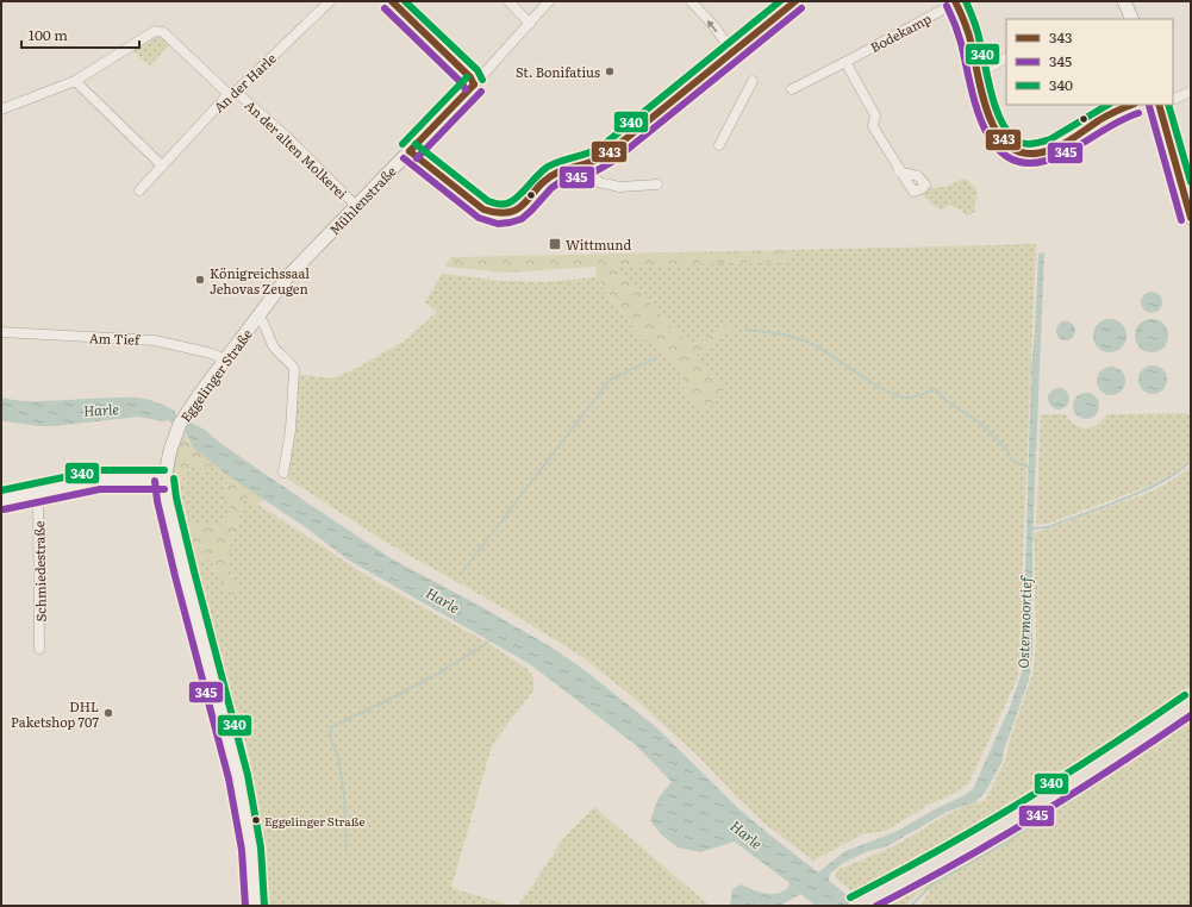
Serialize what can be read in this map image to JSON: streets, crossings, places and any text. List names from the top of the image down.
{
  "streets": {
    "street": [
      "Bodekamp",
      "An der Harle",
      "An der alten Molkerei",
      "Mühlenstraße",
      "Am Tief",
      "Eggelinger Straße",
      "Schmiedestraße"
    ]
  },
  "crossings": [
    ["An der Harle", "An der alten Molkerei"],
    ["An der alten Molkerei", "Mühlenstraße"],
    ["Mühlenstraße", "Eggelinger Straße"],
    ["Am Tief", "Eggelinger Straße"]
  ],
  "water": ["Harle", "Ostermoortief"],
  "places": {
    "other": [
      "St. Bonifatius",
      "Königreichssaal Jehovas Zeugen",
      "DHL Paketshop 707",
      "Eggelinger Straße"
    ],
    "transit": ["Wittmund"]
  },
  "lines": ["transit line 343", "transit line 340", "transit line 345"],
  "legend": ["343", "345", "340"],
  "scale_bar": "100 m"
}
